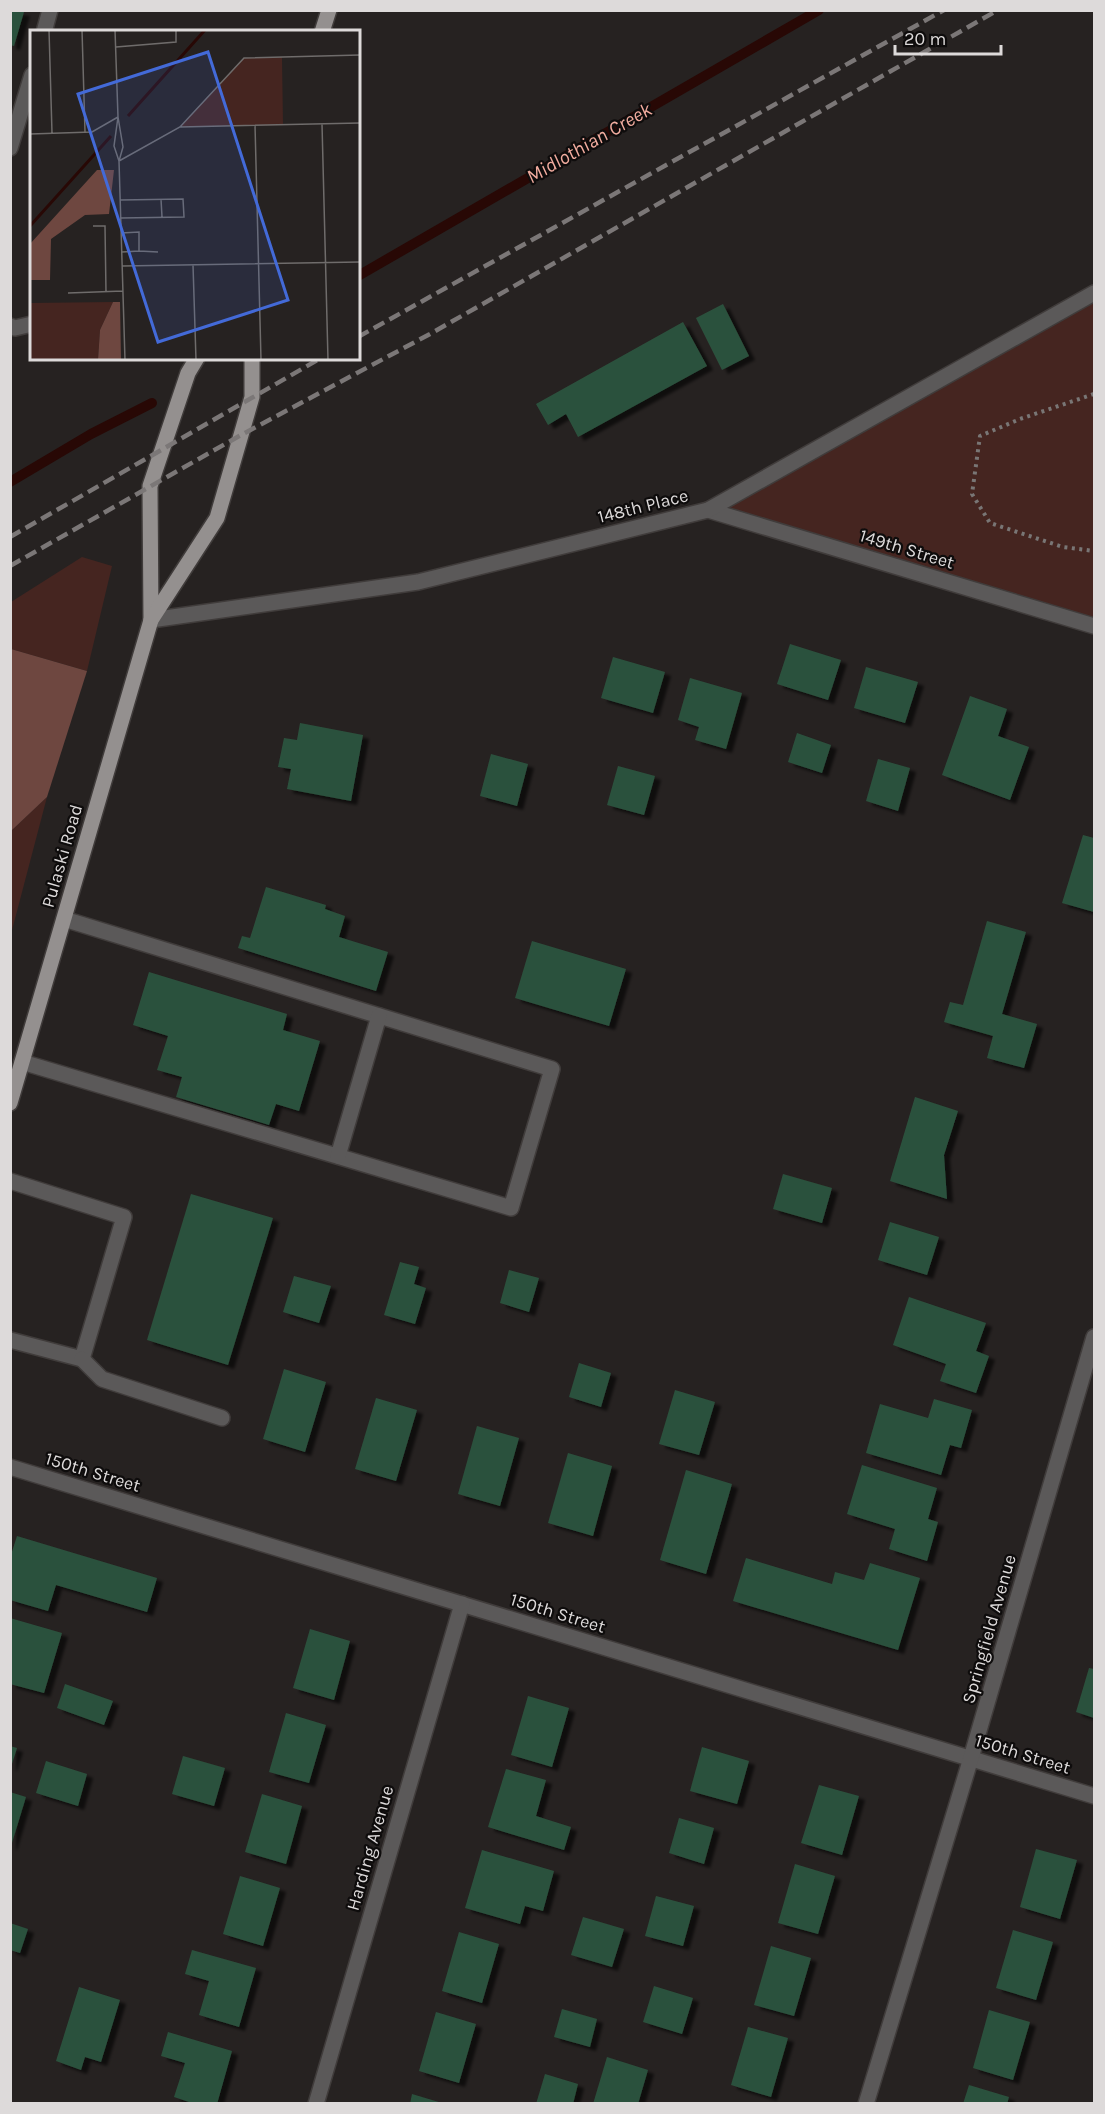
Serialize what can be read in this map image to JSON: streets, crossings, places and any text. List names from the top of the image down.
{
  "streets": {
    "main road": ["Pulaski Road"],
    "street": [
      "148th Place",
      "149th Street",
      "150th Street",
      "Springfield Avenue",
      "Harding Avenue"
    ]
  },
  "crossings": [
    ["148th Place", "149th Street"],
    ["148th Place", "Pulaski Road"],
    ["150th Street", "Springfield Avenue"],
    ["150th Street", "Harding Avenue"]
  ],
  "water": ["Midlothian Creek"],
  "scale_bar": "20 m"
}
